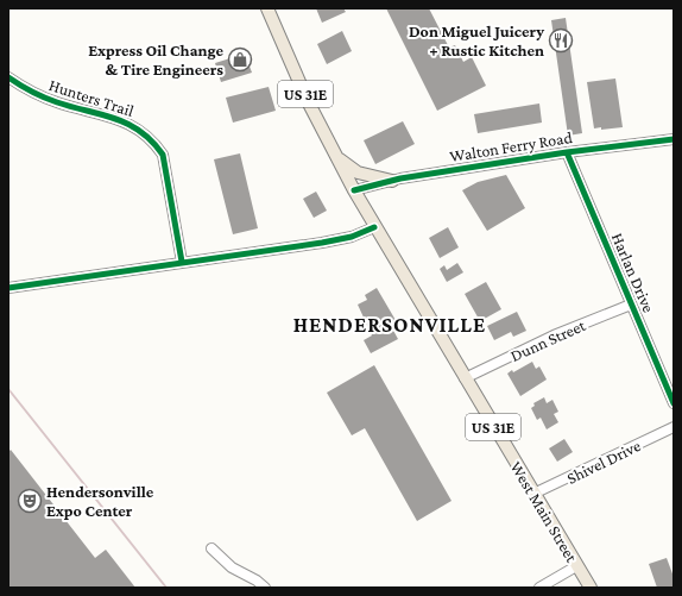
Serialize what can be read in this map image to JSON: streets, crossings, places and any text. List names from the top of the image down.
{
  "streets": {
    "main road": ["US 31E", "West Main Street"],
    "street": [
      "Hunters Trail",
      "Walton Ferry Road",
      "Harlan Drive",
      "Dunn Street",
      "Shivel Drive"
    ]
  },
  "crossings": [
    ["Walton Ferry Road", "Harlan Drive"],
    ["Walton Ferry Road", "West Main Street"],
    ["Harlan Drive", "Dunn Street"],
    ["Dunn Street", "West Main Street"],
    ["Shivel Drive", "West Main Street"]
  ],
  "districts": ["HENDERSONVILLE"],
  "places": {
    "restaurant": ["Don Miguel Juicery + Rustic Kitchen"],
    "shop": ["Express Oil Change & Tire Engineers"],
    "theatre": ["Hendersonville Expo Center"]
  }
}
